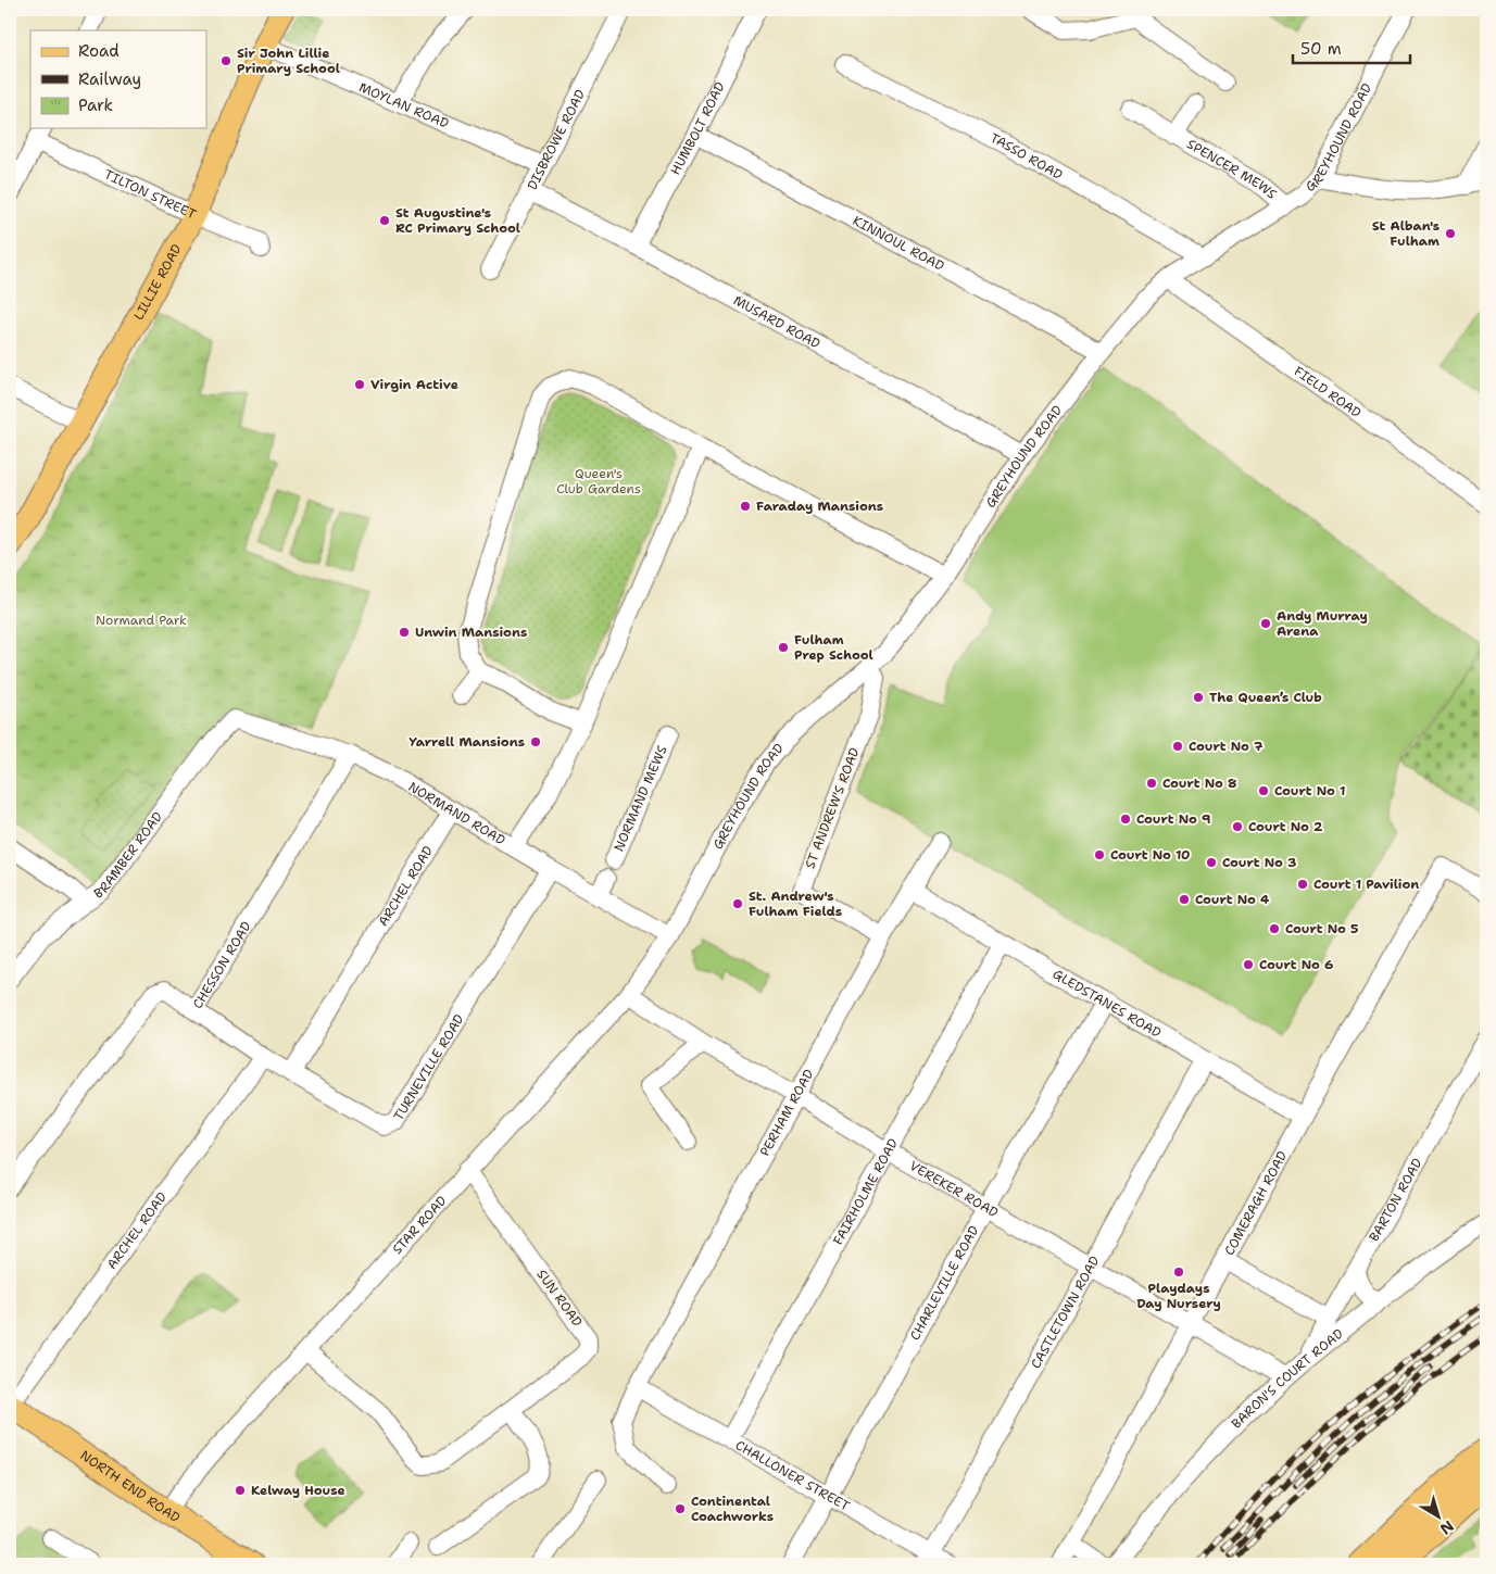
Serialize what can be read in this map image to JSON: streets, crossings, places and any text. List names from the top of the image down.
{
  "streets": {
    "main road": ["LILLIE ROAD", "NORTH END ROAD"],
    "street": [
      "MOYLAN ROAD",
      "HUMBOLT ROAD",
      "GREYHOUND ROAD",
      "DISBROWE ROAD",
      "TASSO ROAD",
      "SPENCER MEWS",
      "TILTON STREET",
      "KINNOUL ROAD",
      "MUSARD ROAD",
      "FIELD ROAD",
      "NORMAND MEWS",
      "ST ANDREW'S ROAD",
      "NORMAND ROAD",
      "BRAMBER ROAD",
      "ARCHEL ROAD",
      "CHESSON ROAD",
      "GLEDSTANES ROAD",
      "TURNEVILLE ROAD",
      "PERHAM ROAD",
      "VEREKER ROAD",
      "FAIRHOLME ROAD",
      "BARTON ROAD",
      "COMERAGH ROAD",
      "STAR ROAD",
      "CHARLEVILLE ROAD",
      "SUN ROAD",
      "CASTLETOWN ROAD",
      "BARON'S COURT ROAD",
      "CHALLONER STREET"
    ]
  },
  "crossings": [
    ["MOYLAN ROAD", "DISBROWE ROAD"],
    ["MOYLAN ROAD", "LILLIE ROAD"],
    ["HUMBOLT ROAD", "KINNOUL ROAD"],
    ["HUMBOLT ROAD", "MUSARD ROAD"],
    ["GREYHOUND ROAD", "TASSO ROAD"],
    ["GREYHOUND ROAD", "SPENCER MEWS"],
    ["GREYHOUND ROAD", "KINNOUL ROAD"],
    ["GREYHOUND ROAD", "MUSARD ROAD"],
    ["GREYHOUND ROAD", "FIELD ROAD"],
    ["GREYHOUND ROAD", "ST ANDREW'S ROAD"],
    ["GREYHOUND ROAD", "NORMAND ROAD"],
    ["GREYHOUND ROAD", "STAR ROAD"],
    ["DISBROWE ROAD", "MUSARD ROAD"],
    ["TILTON STREET", "LILLIE ROAD"],
    ["ST ANDREW'S ROAD", "PERHAM ROAD"],
    ["NORMAND ROAD", "BRAMBER ROAD"],
    ["NORMAND ROAD", "ARCHEL ROAD"],
    ["NORMAND ROAD", "CHESSON ROAD"],
    ["NORMAND ROAD", "TURNEVILLE ROAD"],
    ["NORMAND ROAD", "STAR ROAD"],
    ["ARCHEL ROAD", "TURNEVILLE ROAD"],
    ["ARCHEL ROAD", "NORTH END ROAD"],
    ["CHESSON ROAD", "TURNEVILLE ROAD"],
    ["GLEDSTANES ROAD", "PERHAM ROAD"],
    ["GLEDSTANES ROAD", "FAIRHOLME ROAD"],
    ["GLEDSTANES ROAD", "COMERAGH ROAD"],
    ["GLEDSTANES ROAD", "CHARLEVILLE ROAD"],
    ["GLEDSTANES ROAD", "CASTLETOWN ROAD"],
    ["PERHAM ROAD", "VEREKER ROAD"],
    ["PERHAM ROAD", "CHALLONER STREET"],
    ["VEREKER ROAD", "FAIRHOLME ROAD"],
    ["VEREKER ROAD", "COMERAGH ROAD"],
    ["VEREKER ROAD", "STAR ROAD"],
    ["VEREKER ROAD", "CHARLEVILLE ROAD"],
    ["VEREKER ROAD", "CASTLETOWN ROAD"],
    ["VEREKER ROAD", "BARON'S COURT ROAD"],
    ["FAIRHOLME ROAD", "CHALLONER STREET"],
    ["BARTON ROAD", "BARON'S COURT ROAD"],
    ["STAR ROAD", "SUN ROAD"],
    ["STAR ROAD", "NORTH END ROAD"],
    ["CHARLEVILLE ROAD", "CHALLONER STREET"],
    ["CASTLETOWN ROAD", "CHALLONER STREET"]
  ],
  "parks": ["Queen's Club Gardens", "Normand Park"],
  "places": [
    "Sir John Lillie Primary School",
    "St Augustine's RC Primary School",
    "St Alban's Fulham",
    "Virgin Active",
    "Faraday Mansions",
    "Andy Murray Arena",
    "Unwin Mansions",
    "Fulham Prep School",
    "The Queen’s Club",
    "Yarrell Mansions",
    "Court No 7",
    "Court No 8",
    "Court No 1",
    "Court No 9",
    "Court No 2",
    "Court No 10",
    "Court No 3",
    "Court 1 Pavilion",
    "Court No 4",
    "St. Andrew's Fulham Fields",
    "Court No 5",
    "Court No 6",
    "Playdays Day Nursery",
    "Kelway House",
    "Continental Coachworks"
  ],
  "legend": ["Road", "Railway", "Park"],
  "scale_bar": "50 m",
  "north": "bottom right"
}
